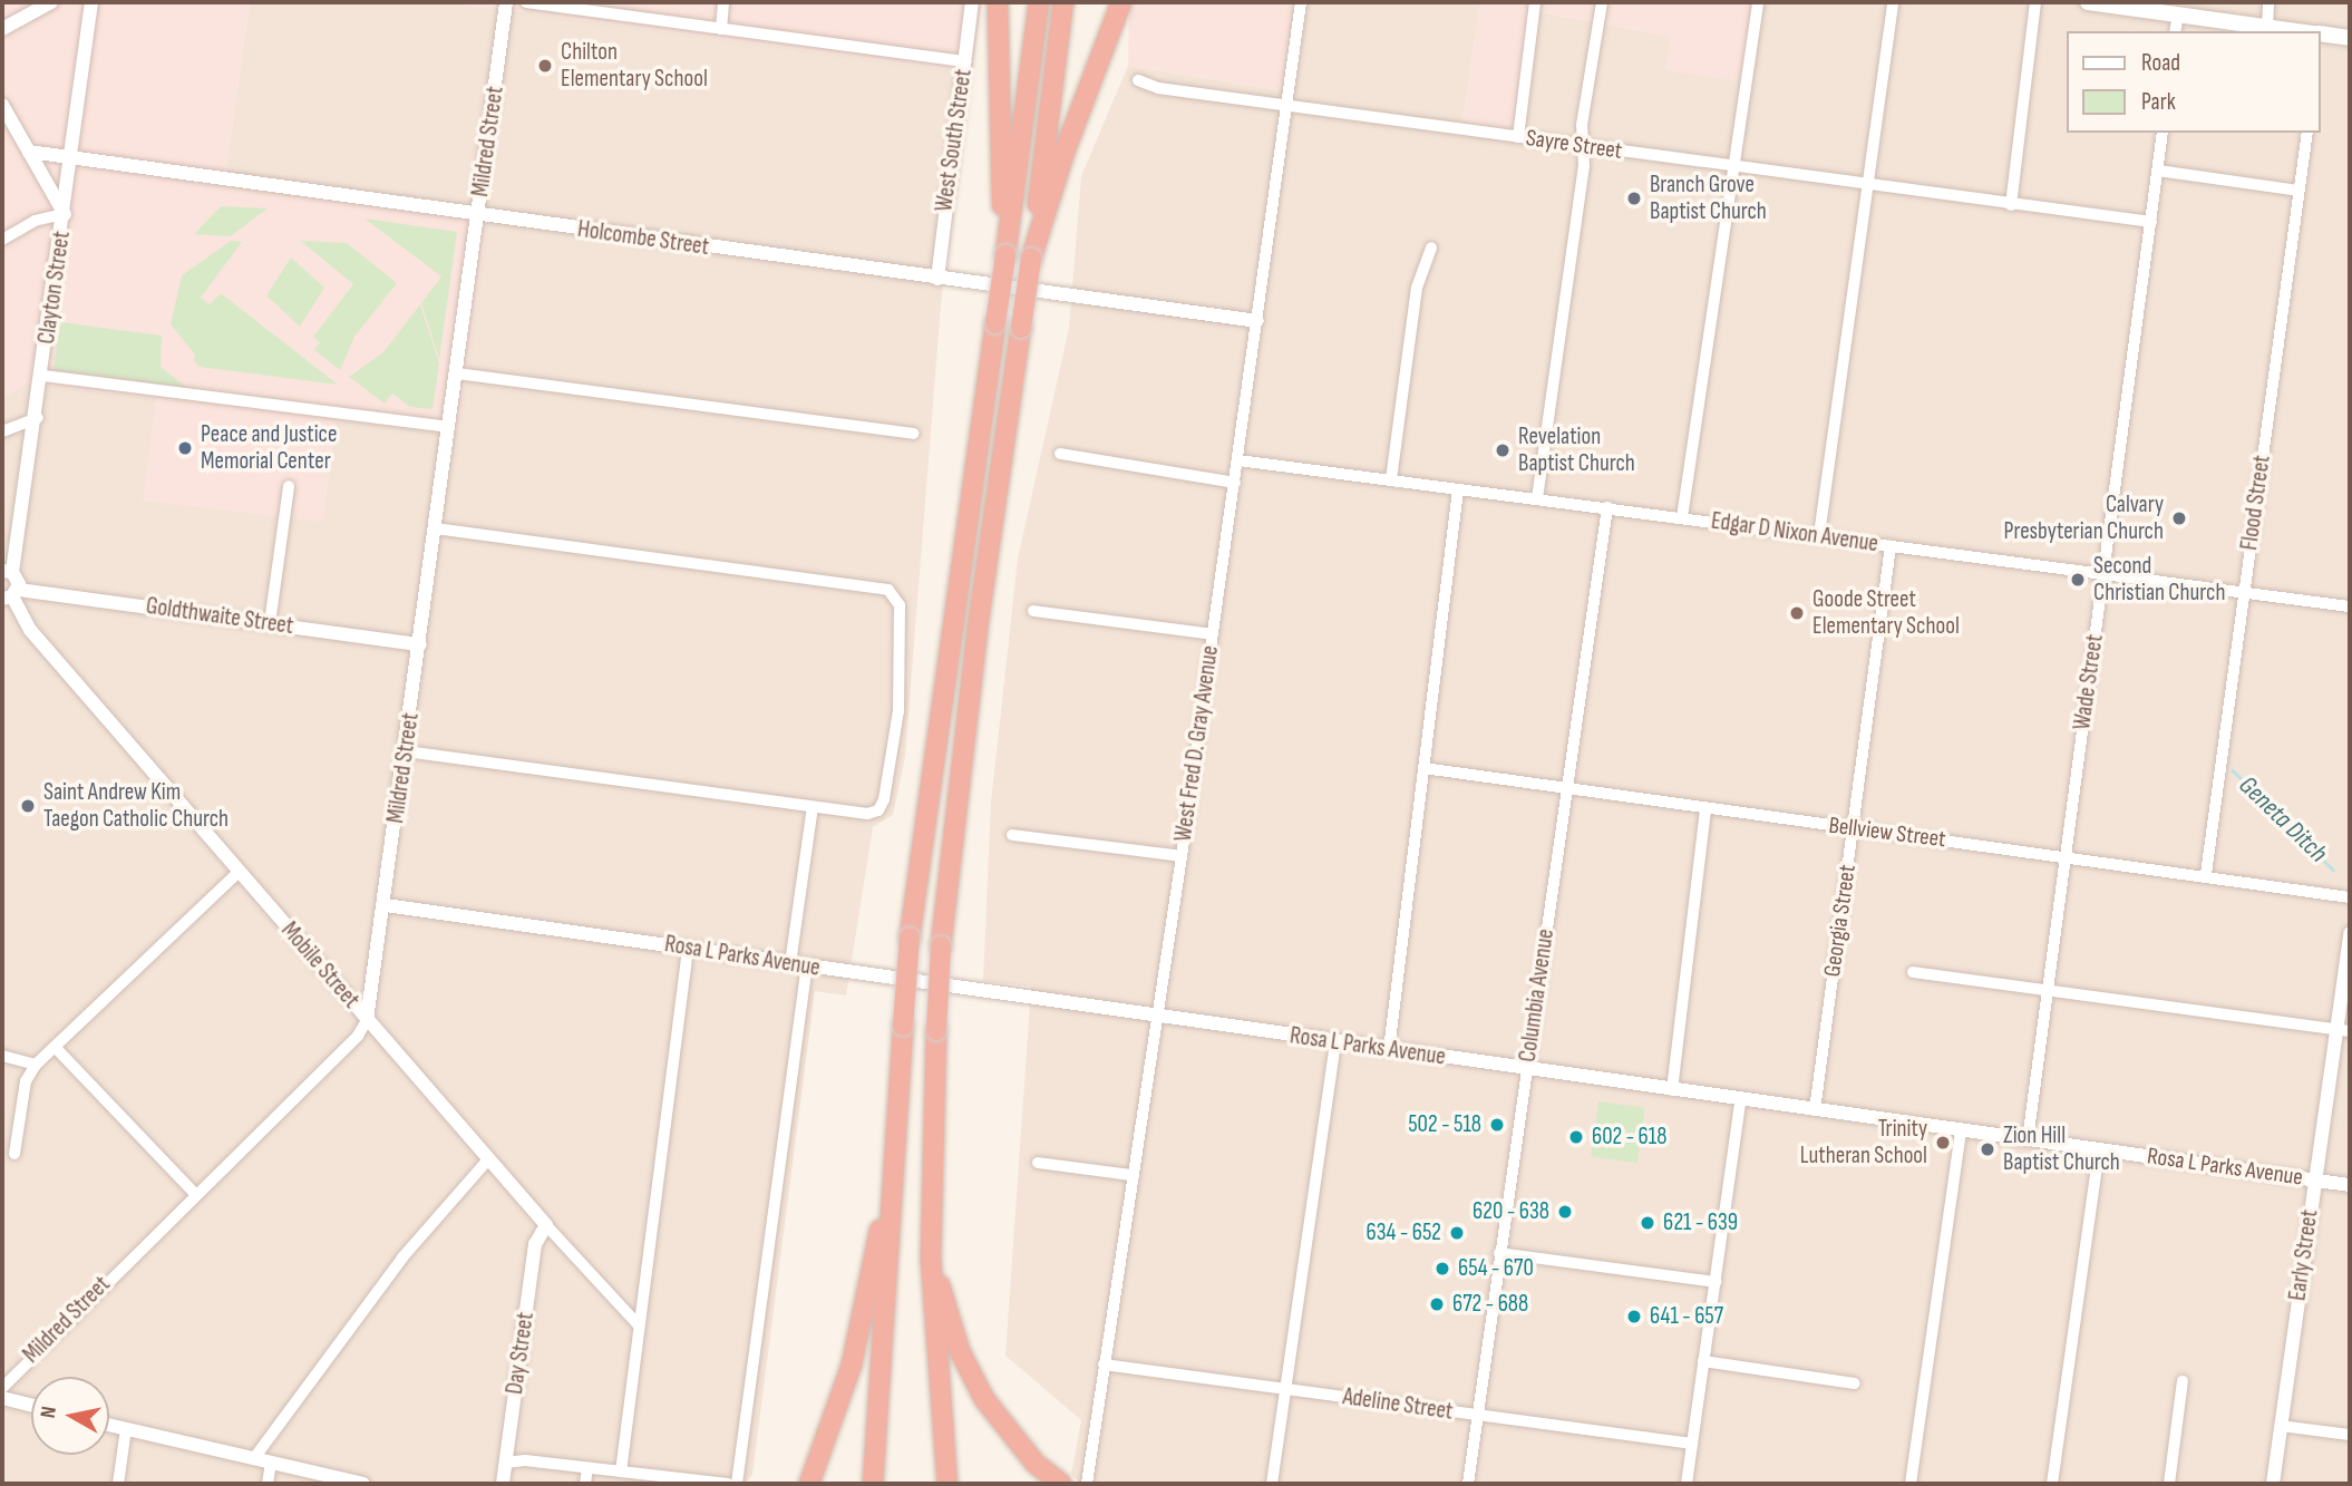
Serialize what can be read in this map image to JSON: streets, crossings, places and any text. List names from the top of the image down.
{
  "streets": {
    "street": [
      "West South Street",
      "Mildred Street",
      "Sayre Street",
      "Holcombe Street",
      "Clayton Street",
      "Flood Street",
      "Edgar D Nixon Avenue",
      "Goldthwaite Street",
      "Wade Street",
      "West Fred D. Gray Avenue",
      "Bellview Street",
      "Georgia Street",
      "Rosa L Parks Avenue",
      "Mobile Street",
      "Columbia Avenue",
      "Early Street",
      "Day Street",
      "Adeline Street"
    ]
  },
  "crossings": [
    ["West South Street", "Holcombe Street"],
    ["Mildred Street", "Holcombe Street"],
    ["Mildred Street", "Goldthwaite Street"],
    ["Mildred Street", "Rosa L Parks Avenue"],
    ["Mildred Street", "Mobile Street"],
    ["Sayre Street", "Wade Street"],
    ["Sayre Street", "West Fred D. Gray Avenue"],
    ["Holcombe Street", "Clayton Street"],
    ["Holcombe Street", "West Fred D. Gray Avenue"],
    ["Clayton Street", "Mobile Street"],
    ["Flood Street", "Edgar D Nixon Avenue"],
    ["Flood Street", "Bellview Street"],
    ["Edgar D Nixon Avenue", "Wade Street"],
    ["Edgar D Nixon Avenue", "West Fred D. Gray Avenue"],
    ["Edgar D Nixon Avenue", "Georgia Street"],
    ["Edgar D Nixon Avenue", "Columbia Avenue"],
    ["Goldthwaite Street", "Mobile Street"],
    ["Wade Street", "Bellview Street"],
    ["Wade Street", "Rosa L Parks Avenue"],
    ["West Fred D. Gray Avenue", "Rosa L Parks Avenue"],
    ["West Fred D. Gray Avenue", "Adeline Street"],
    ["Bellview Street", "Georgia Street"],
    ["Bellview Street", "Columbia Avenue"],
    ["Georgia Street", "Rosa L Parks Avenue"],
    ["Rosa L Parks Avenue", "Columbia Avenue"],
    ["Rosa L Parks Avenue", "Early Street"],
    ["Mobile Street", "Day Street"],
    ["Columbia Avenue", "Adeline Street"]
  ],
  "water": ["Geneta Ditch"],
  "places": [
    "Chilton Elementary School",
    "Branch Grove Baptist Church",
    "Peace and Justice Memorial Center",
    "Revelation Baptist Church",
    "Calvary Presbyterian Church",
    "Second Christian Church",
    "Goode Street Elementary School",
    "Saint Andrew Kim Taegon Catholic Church",
    "502 - 518",
    "602 - 618",
    "Trinity Lutheran School",
    "Zion Hill Baptist Church",
    "620 - 638",
    "621 - 639",
    "634 - 652",
    "654 - 670",
    "672 - 688",
    "641 - 657"
  ],
  "legend": ["Road", "Park"],
  "north": "left"
}
